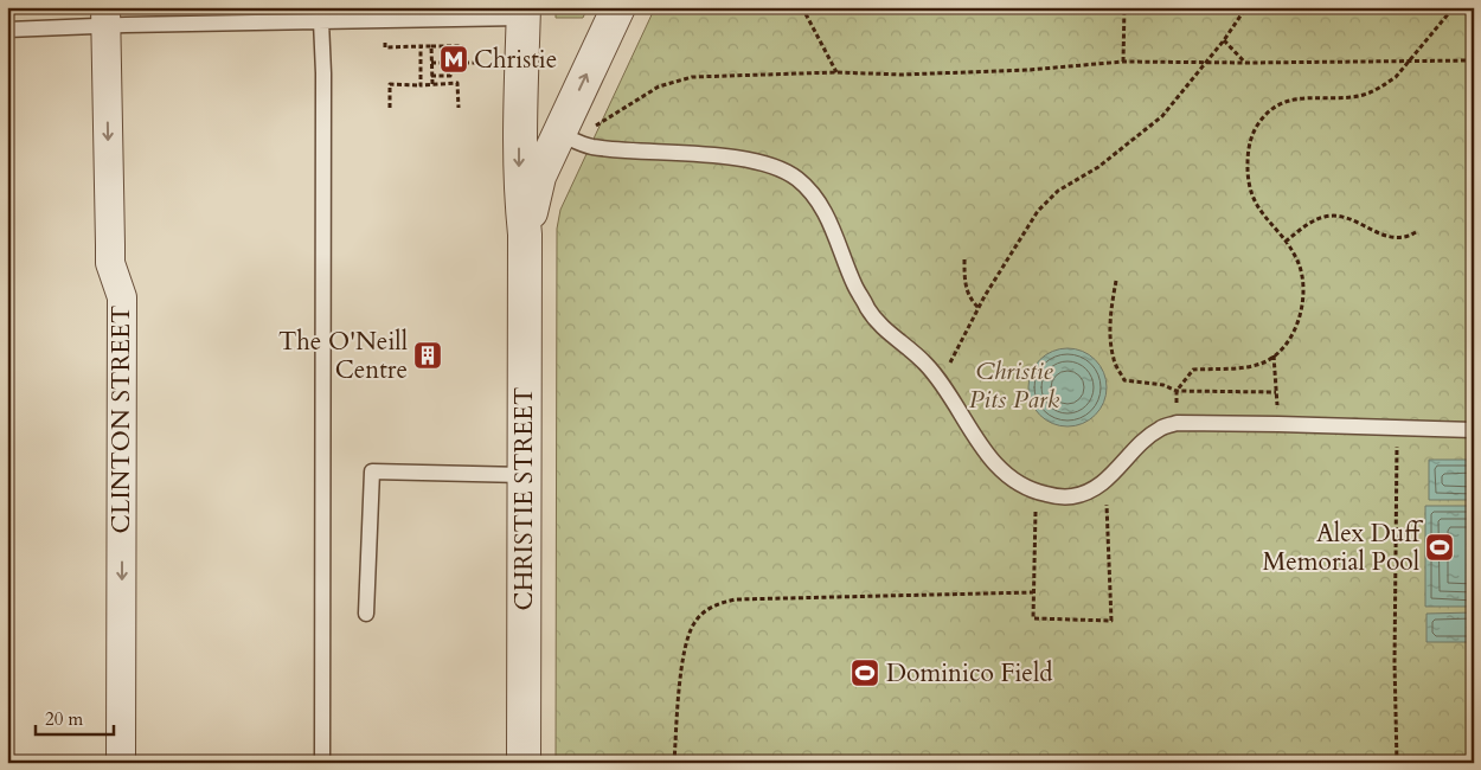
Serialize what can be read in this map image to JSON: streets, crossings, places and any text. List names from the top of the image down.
{
  "streets": {
    "street": ["CLINTON STREET", "CHRISTIE STREET"]
  },
  "one_way": ["CLINTON STREET"],
  "parks": ["Christie Pits Park"],
  "places": {
    "metro station": ["Christie"],
    "building": ["The O'Neill Centre"],
    "sports": ["Alex Duff Memorial Pool", "Dominico Field"]
  },
  "scale_bar": "20 m"
}
